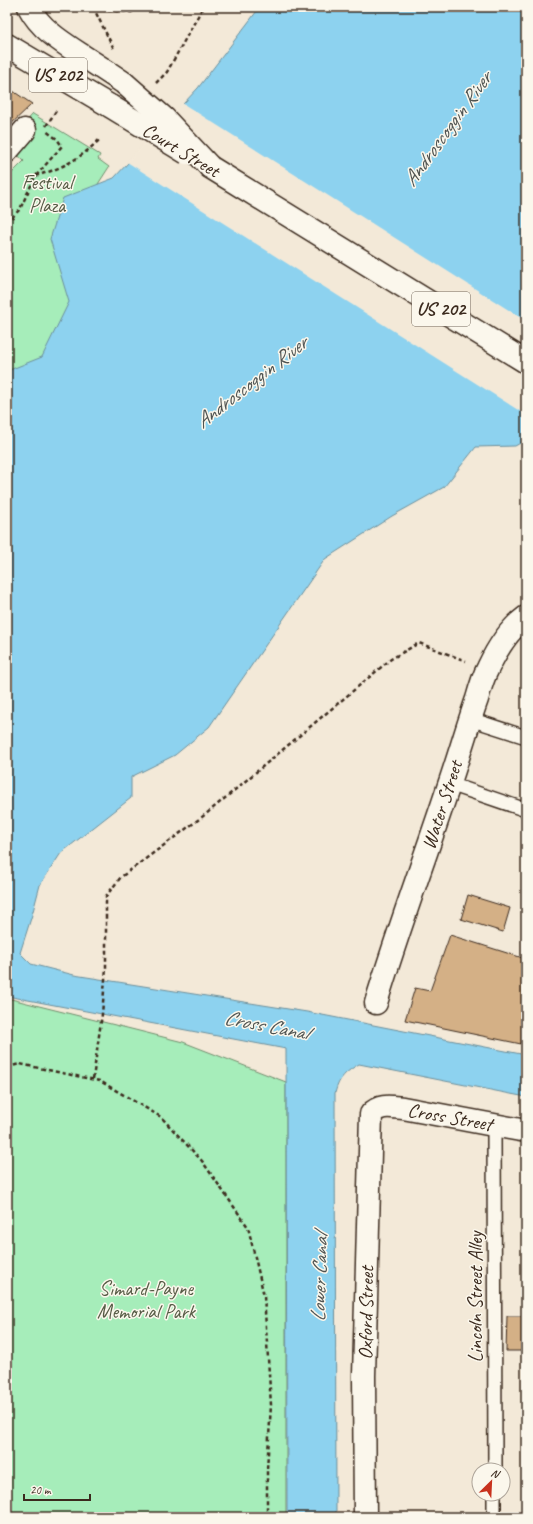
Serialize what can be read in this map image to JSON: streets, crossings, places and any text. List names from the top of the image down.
{
  "streets": {
    "main road": [
      "US 202",
      "Court Street",
      "Water Street",
      "Cross Street",
      "Oxford Street"
    ],
    "lane": ["Lincoln Street Alley"]
  },
  "crossings": [
    ["Cross Street", "Lincoln Street Alley"],
    ["Cross Street", "Oxford Street"]
  ],
  "water": ["Androscoggin River", "Cross Canal", "Lower Canal"],
  "parks": ["Festival Plaza", "Simard-Payne Memorial Park"],
  "scale_bar": "20 m",
  "north": "top right"
}
